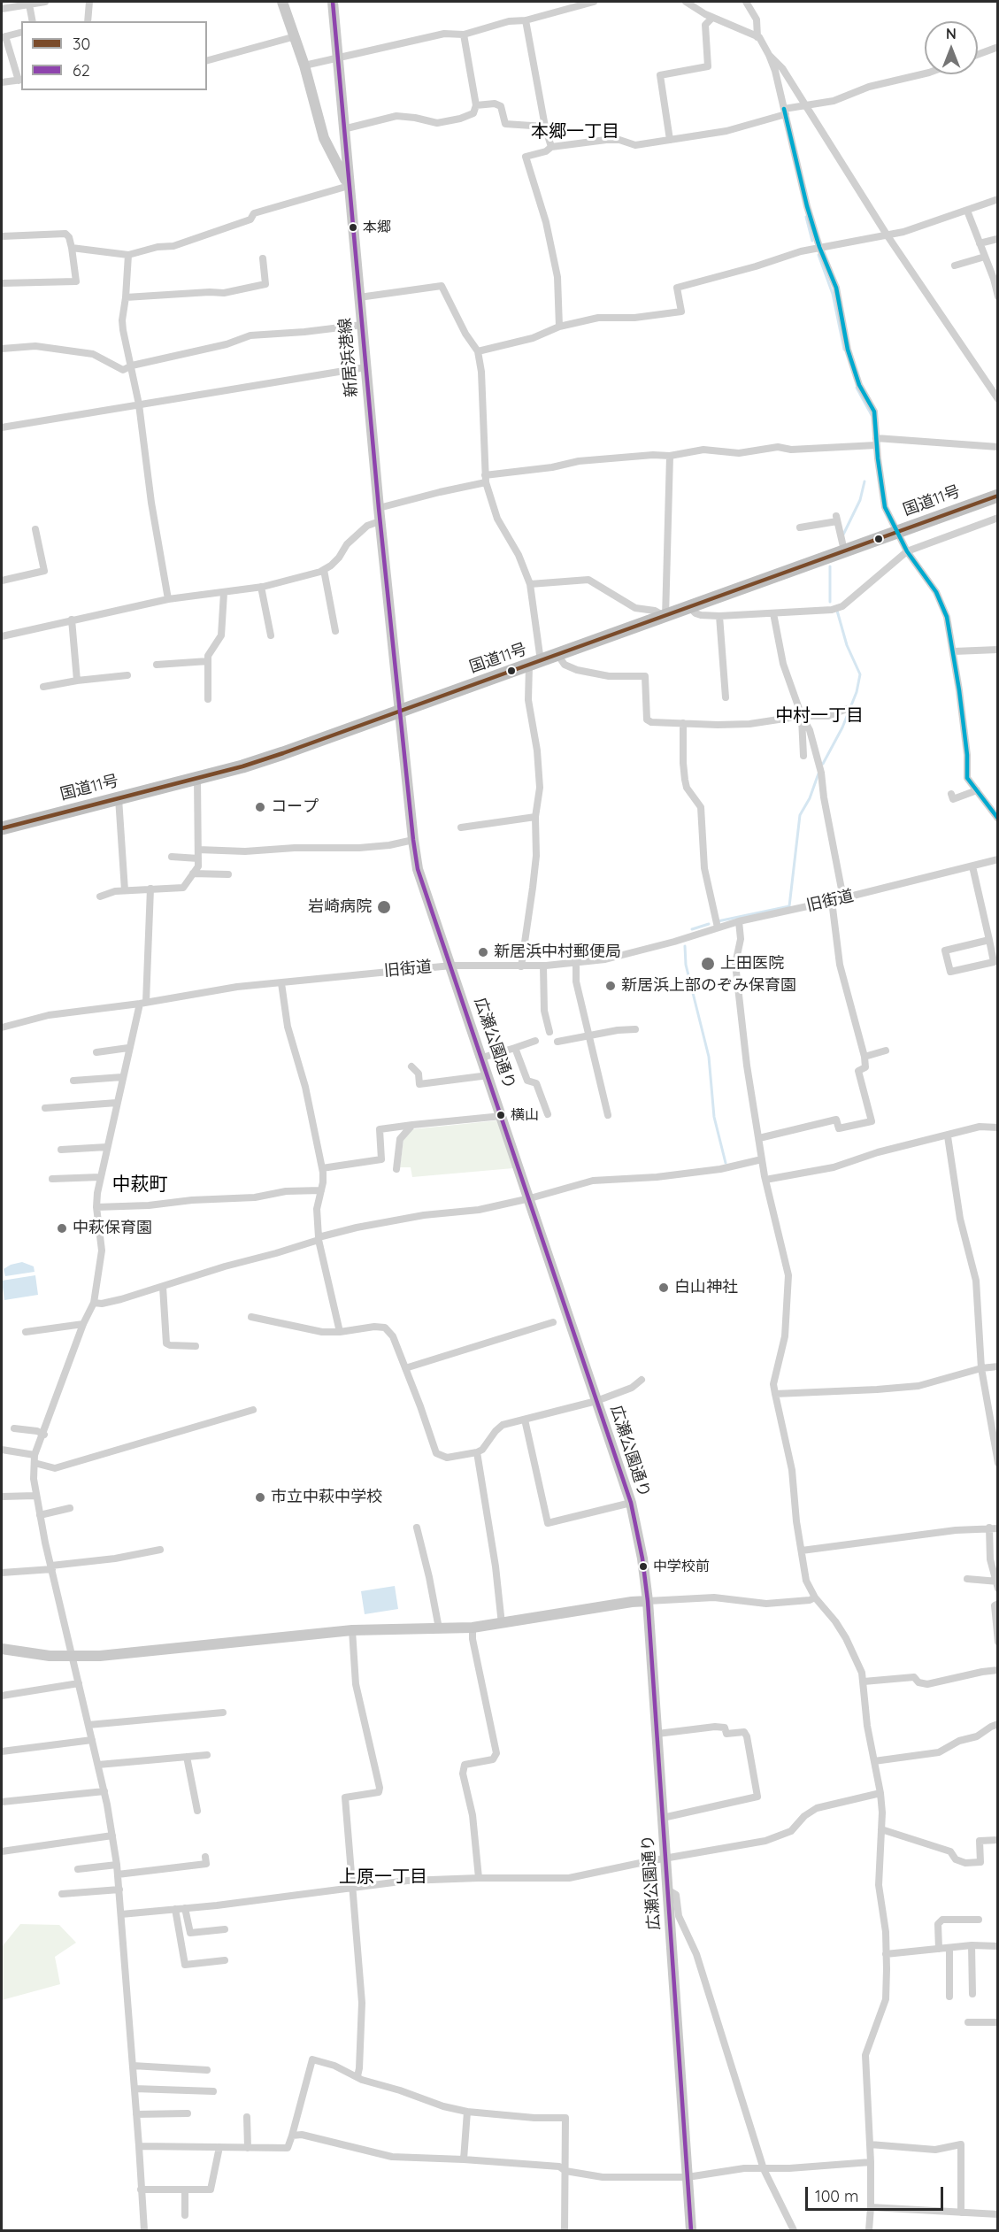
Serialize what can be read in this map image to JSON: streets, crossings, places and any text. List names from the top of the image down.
{
  "streets": {
    "highway": ["国道11号"],
    "street": ["新居浜港線", "旧街道", "広瀬公園通り"]
  },
  "crossings": [
    ["新居浜港線", "国道11号"],
    ["新居浜港線", "広瀬公園通り"],
    ["国道11号", "広瀬公園通り"],
    ["旧街道", "広瀬公園通り"]
  ],
  "districts": [
    "本郷一丁目",
    "中村一丁目",
    "中萩町",
    "上原一丁目"
  ],
  "places": [
    "本郷",
    "コープ",
    "岩崎病院",
    "新居浜中村郵便局",
    "上田医院",
    "新居浜上部のぞみ保育園",
    "横山",
    "中萩保育園",
    "白山神社",
    "市立中萩中学校",
    "中学校前"
  ],
  "lines": ["transit line 62", "transit line 30"],
  "legend": ["30", "62"],
  "scale_bar": "100 m",
  "north": "top"
}
